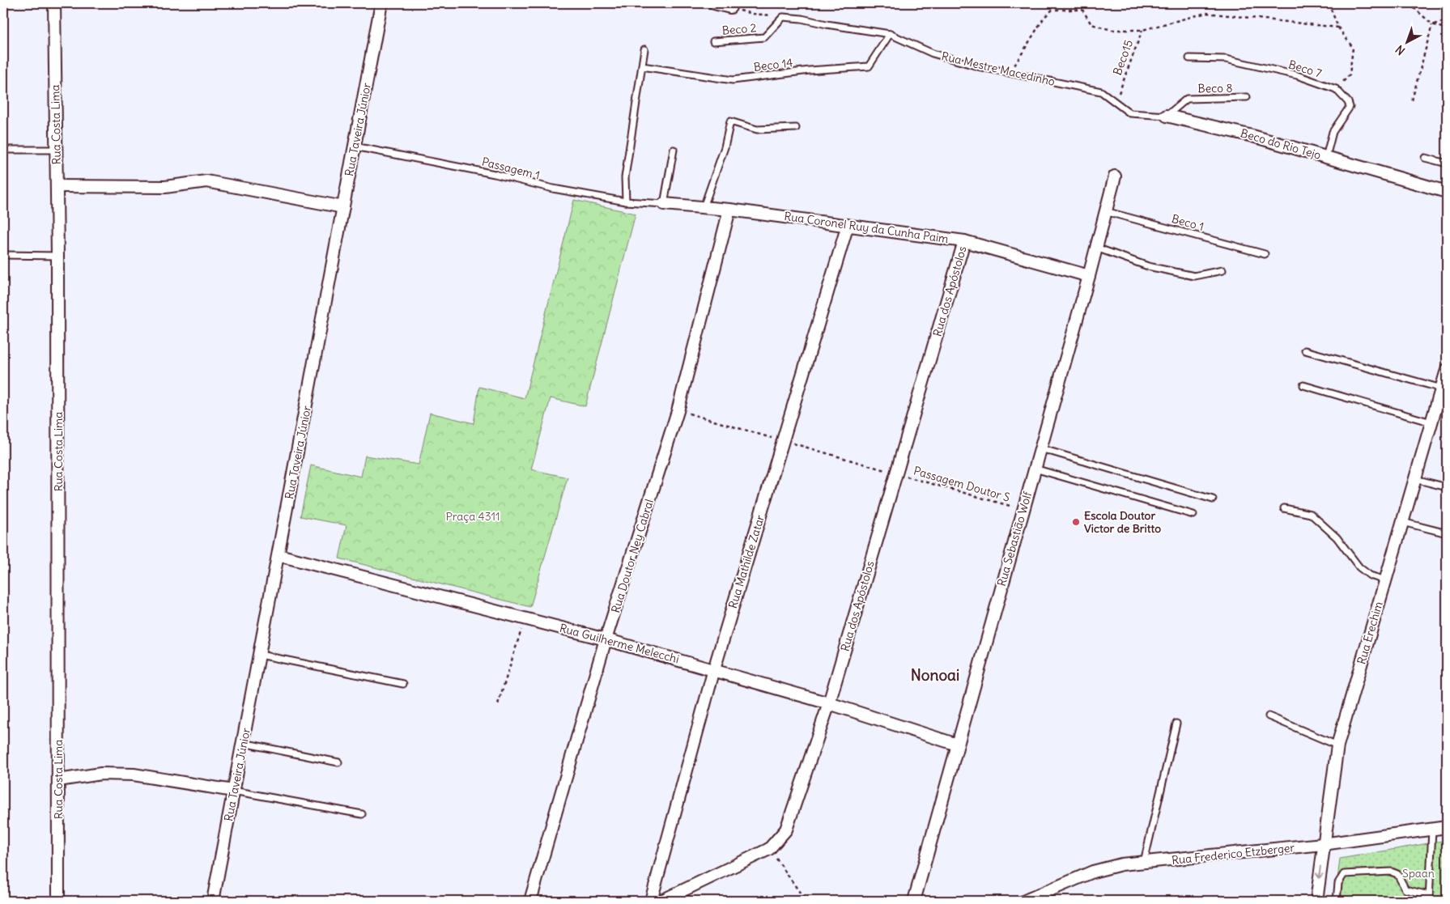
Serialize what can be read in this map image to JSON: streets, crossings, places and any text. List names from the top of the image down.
{
  "streets": {
    "street": [
      "Rua Costa Lima",
      "Rua Taveira Júnior",
      "Beco do Rio Tejo",
      "Rua Coronel Ruy da Cunha Paim",
      "Rua dos Apóstolos",
      "Rua Sebastião Wolf",
      "Rua Doutor Ney Cabral",
      "Rua Mathilde Zatar",
      "Rua Erechim",
      "Rua Guilherme Melecchi",
      "Rua Frederico Etzberger"
    ],
    "lane": [
      "Beco 2",
      "Beco 14",
      "Rua Mestre Macedinho",
      "Beco 7",
      "Beco 8",
      "Passagem 1",
      "Beco 1"
    ],
    "path": ["Beco15", "Passagem Doutor S"]
  },
  "crossings": [
    ["Beco 2", "Rua Mestre Macedinho"],
    ["Beco 14", "Rua Mestre Macedinho"],
    ["Rua Mestre Macedinho", "Beco do Rio Tejo"],
    ["Beco 7", "Beco do Rio Tejo"],
    ["Beco 8", "Beco do Rio Tejo"],
    ["Rua Taveira Júnior", "Passagem 1"],
    ["Rua Taveira Júnior", "Rua Guilherme Melecchi"],
    ["Passagem 1", "Rua Coronel Ruy da Cunha Paim"],
    ["Beco 1", "Rua Sebastião Wolf"],
    ["Rua Coronel Ruy da Cunha Paim", "Rua dos Apóstolos"],
    ["Rua Coronel Ruy da Cunha Paim", "Rua Sebastião Wolf"],
    ["Rua Coronel Ruy da Cunha Paim", "Rua Doutor Ney Cabral"],
    ["Rua Coronel Ruy da Cunha Paim", "Rua Mathilde Zatar"],
    ["Rua dos Apóstolos", "Passagem Doutor S"],
    ["Rua dos Apóstolos", "Rua Guilherme Melecchi"],
    ["Passagem Doutor S", "Rua Sebastião Wolf"],
    ["Rua Sebastião Wolf", "Rua Guilherme Melecchi"],
    ["Rua Doutor Ney Cabral", "Rua Guilherme Melecchi"],
    ["Rua Mathilde Zatar", "Rua Guilherme Melecchi"],
    ["Rua Erechim", "Rua Frederico Etzberger"]
  ],
  "districts": ["Nonoai"],
  "parks": ["Praça 4311", "Spaan"],
  "places": ["Escola Doutor Victor de Britto"],
  "north": "bottom left"
}
